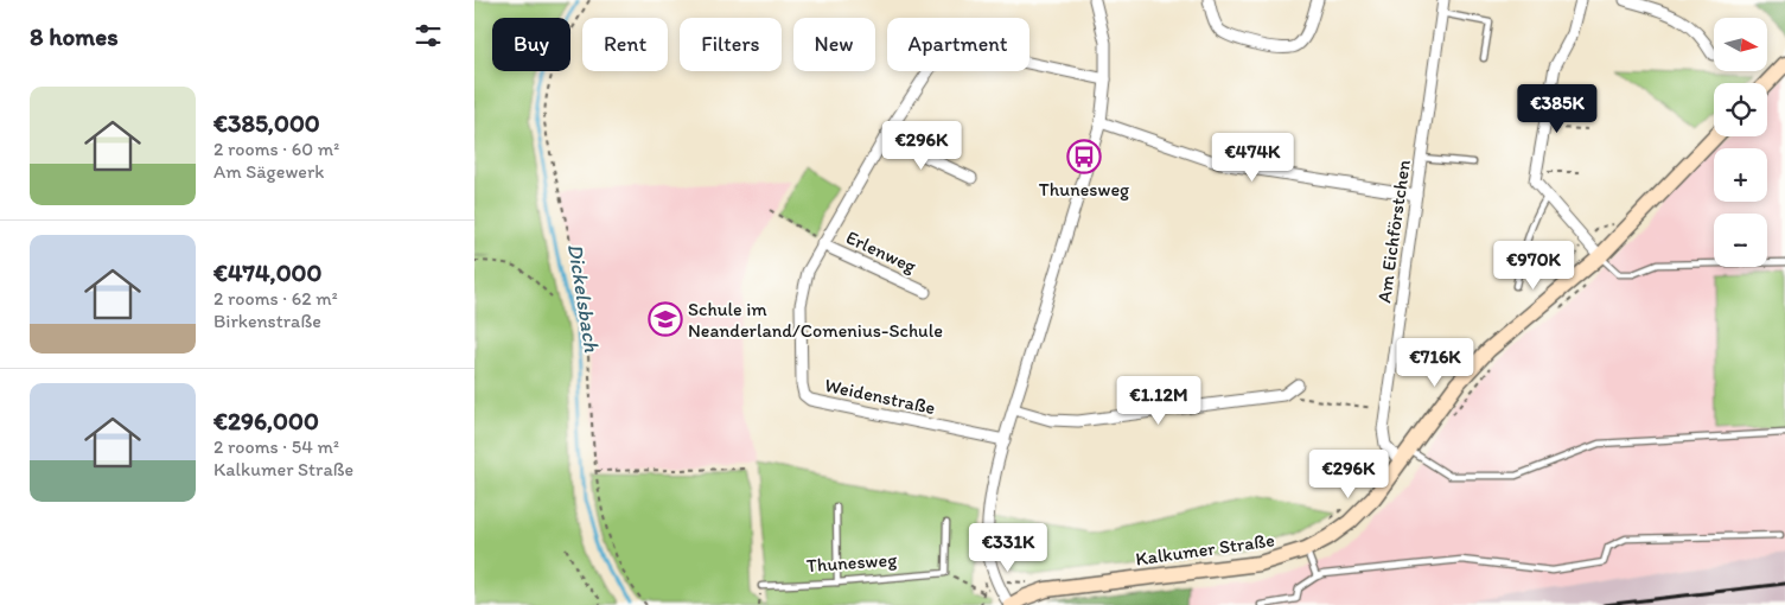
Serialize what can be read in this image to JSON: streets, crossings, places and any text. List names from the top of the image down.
{
  "streets": {
    "main road": ["Kalkumer Straße"],
    "street": ["Am Eichförstchen", "Erlenweg", "Weidenstraße"],
    "lane": ["Thunesweg"]
  },
  "crossings": [
    ["Am Eichförstchen", "Kalkumer Straße"],
    ["Erlenweg", "Weidenstraße"]
  ],
  "water": ["Dickelsbach"],
  "places": {
    "bus stop": ["Thunesweg"],
    "school or university": ["Schule im Neanderland/Comenius-Schule"]
  },
  "north": "right",
  "page": {
    "heading": "8 homes",
    "map_buttons": ["+", "−"],
    "chip": [
      "Buy",
      "Rent",
      "Filters",
      "New",
      "Apartment"
    ],
    "list": [
      {
        "name": "€385,000",
        "note": "2 rooms · 60 m² · Am Sägewerk"
      },
      {
        "name": "€474,000",
        "note": "2 rooms · 62 m² · Birkenstraße"
      },
      {
        "name": "€296,000",
        "note": "2 rooms · 54 m² · Kalkumer Straße"
      }
    ],
    "price": [
      "€385K",
      "€296K",
      "€474K",
      "€970K",
      "€716K",
      "€1.12M",
      "€296K",
      "€331K"
    ]
  }
}
